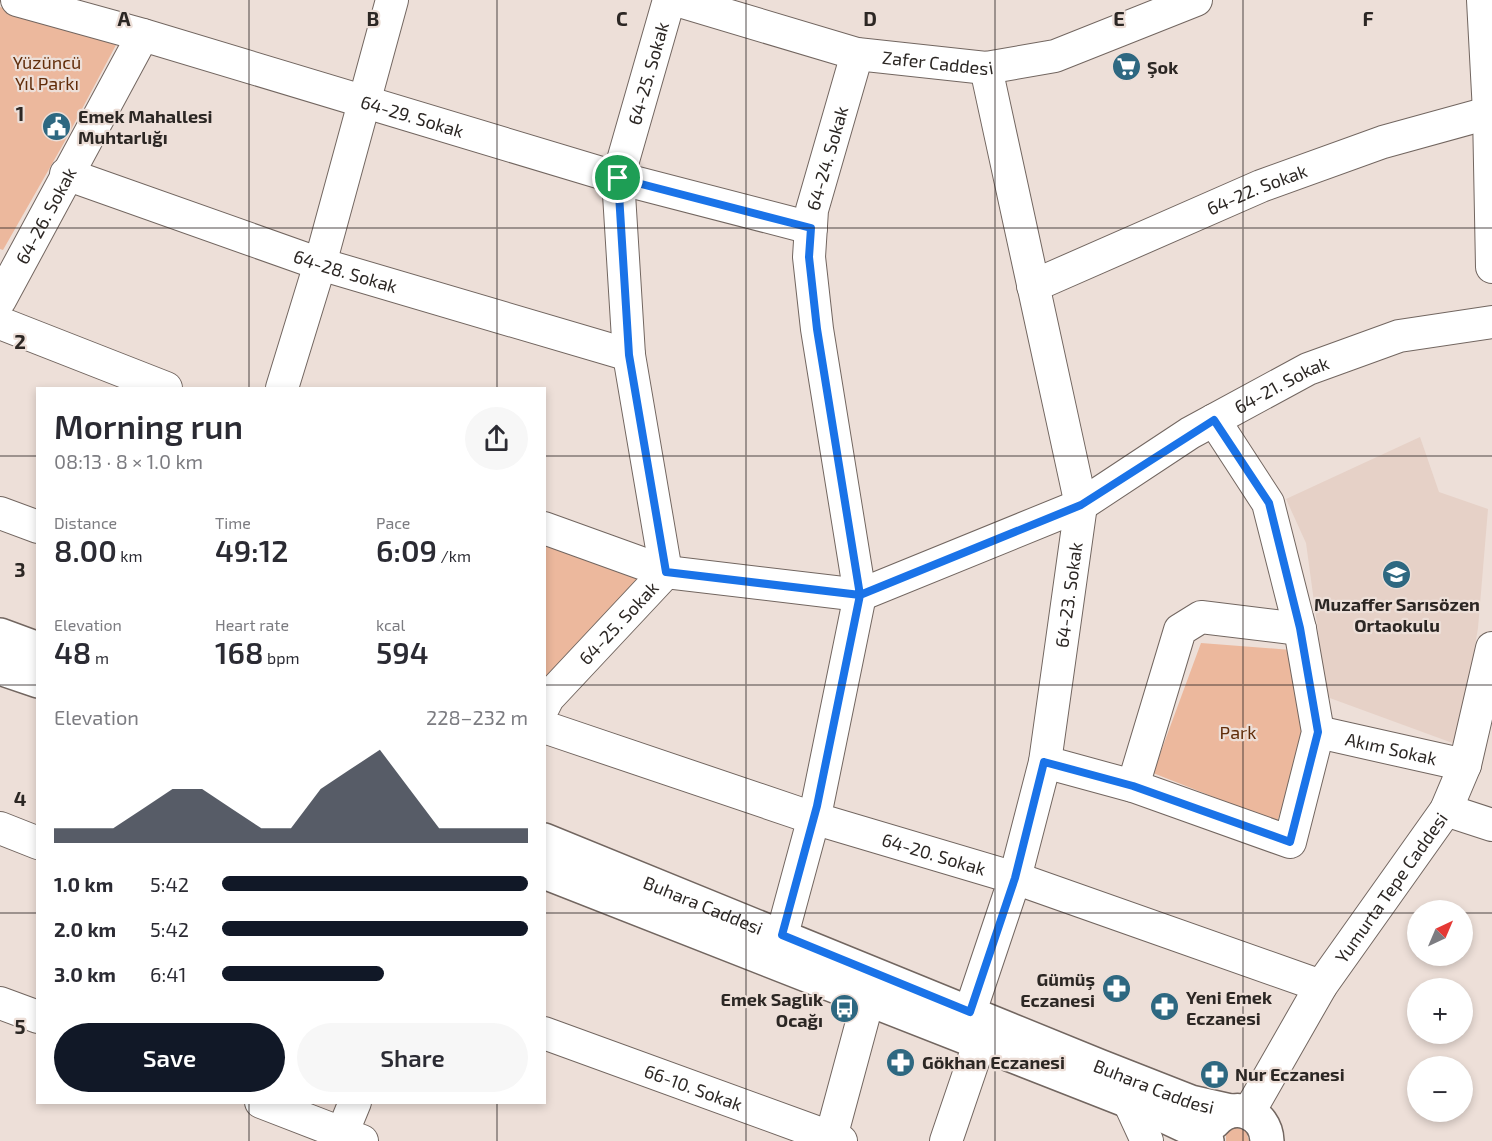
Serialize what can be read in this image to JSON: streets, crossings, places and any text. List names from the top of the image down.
{
  "streets": {
    "main road": ["Buhara Caddesi"],
    "street": [
      "Zafer Caddesi",
      "64-25. Sokak",
      "64-29. Sokak",
      "64-24. Sokak",
      "64-22. Sokak",
      "64-26. Sokak",
      "64-28. Sokak",
      "64-21. Sokak",
      "64-23. Sokak",
      "Akım Sokak",
      "64-20. Sokak",
      "Yumurta Tepe Caddesi",
      "66-10. Sokak"
    ]
  },
  "crossings": [
    ["Zafer Caddesi", "64-24. Sokak"],
    ["Zafer Caddesi", "64-23. Sokak"],
    ["64-25. Sokak", "64-29. Sokak"],
    ["64-25. Sokak", "64-28. Sokak"],
    ["64-25. Sokak", "64-21. Sokak"],
    ["64-29. Sokak", "64-24. Sokak"],
    ["64-29. Sokak", "64-26. Sokak"],
    ["64-24. Sokak", "64-21. Sokak"],
    ["64-24. Sokak", "64-20. Sokak"],
    ["64-24. Sokak", "Buhara Caddesi"],
    ["64-22. Sokak", "64-23. Sokak"],
    ["64-26. Sokak", "64-28. Sokak"],
    ["64-21. Sokak", "64-23. Sokak"],
    ["64-23. Sokak", "64-20. Sokak"],
    ["64-23. Sokak", "Buhara Caddesi"],
    ["Akım Sokak", "Yumurta Tepe Caddesi"],
    ["64-20. Sokak", "Yumurta Tepe Caddesi"],
    ["Yumurta Tepe Caddesi", "Buhara Caddesi"]
  ],
  "parks": ["Yüzüncü Yıl Parkı", "Park"],
  "places": {
    "supermarket": ["Şok"],
    "public building": ["Emek Mahallesi Muhtarlığı"],
    "school or university": ["Muzaffer Sarısözen Ortaokulu"],
    "pharmacy": [
      "Gümüş Eczanesi",
      "Yeni Emek Eczanesi",
      "Gökhan Eczanesi",
      "Nur Eczanesi"
    ],
    "bus stop": ["Emek Saglık Ocağı"]
  },
  "north": "top right",
  "page": {
    "heading": ["Morning run", "08:13 · 8 × 1.0 km"],
    "stats": [
      ["Distance", "8.00 km"],
      ["Time", "49:12"],
      ["Pace", "6:09 /km"],
      ["Elevation", "48 m"],
      ["Heart rate", "168 bpm"],
      ["kcal", "594"]
    ],
    "chart": ["Elevation", "228–232 m"],
    "list": [
      {
        "name": "1.0 km",
        "note": "5:42"
      },
      {
        "name": "2.0 km",
        "note": "5:42"
      },
      {
        "name": "3.0 km",
        "note": "6:41"
      }
    ],
    "map_buttons": ["+", "−"],
    "buttons": ["Save", "Share"]
  },
  "grid": {
    "columns": [
      "A",
      "B",
      "C",
      "D",
      "E",
      "F"
    ],
    "rows": [
      "1",
      "2",
      "3",
      "4",
      "5"
    ]
  }
}
